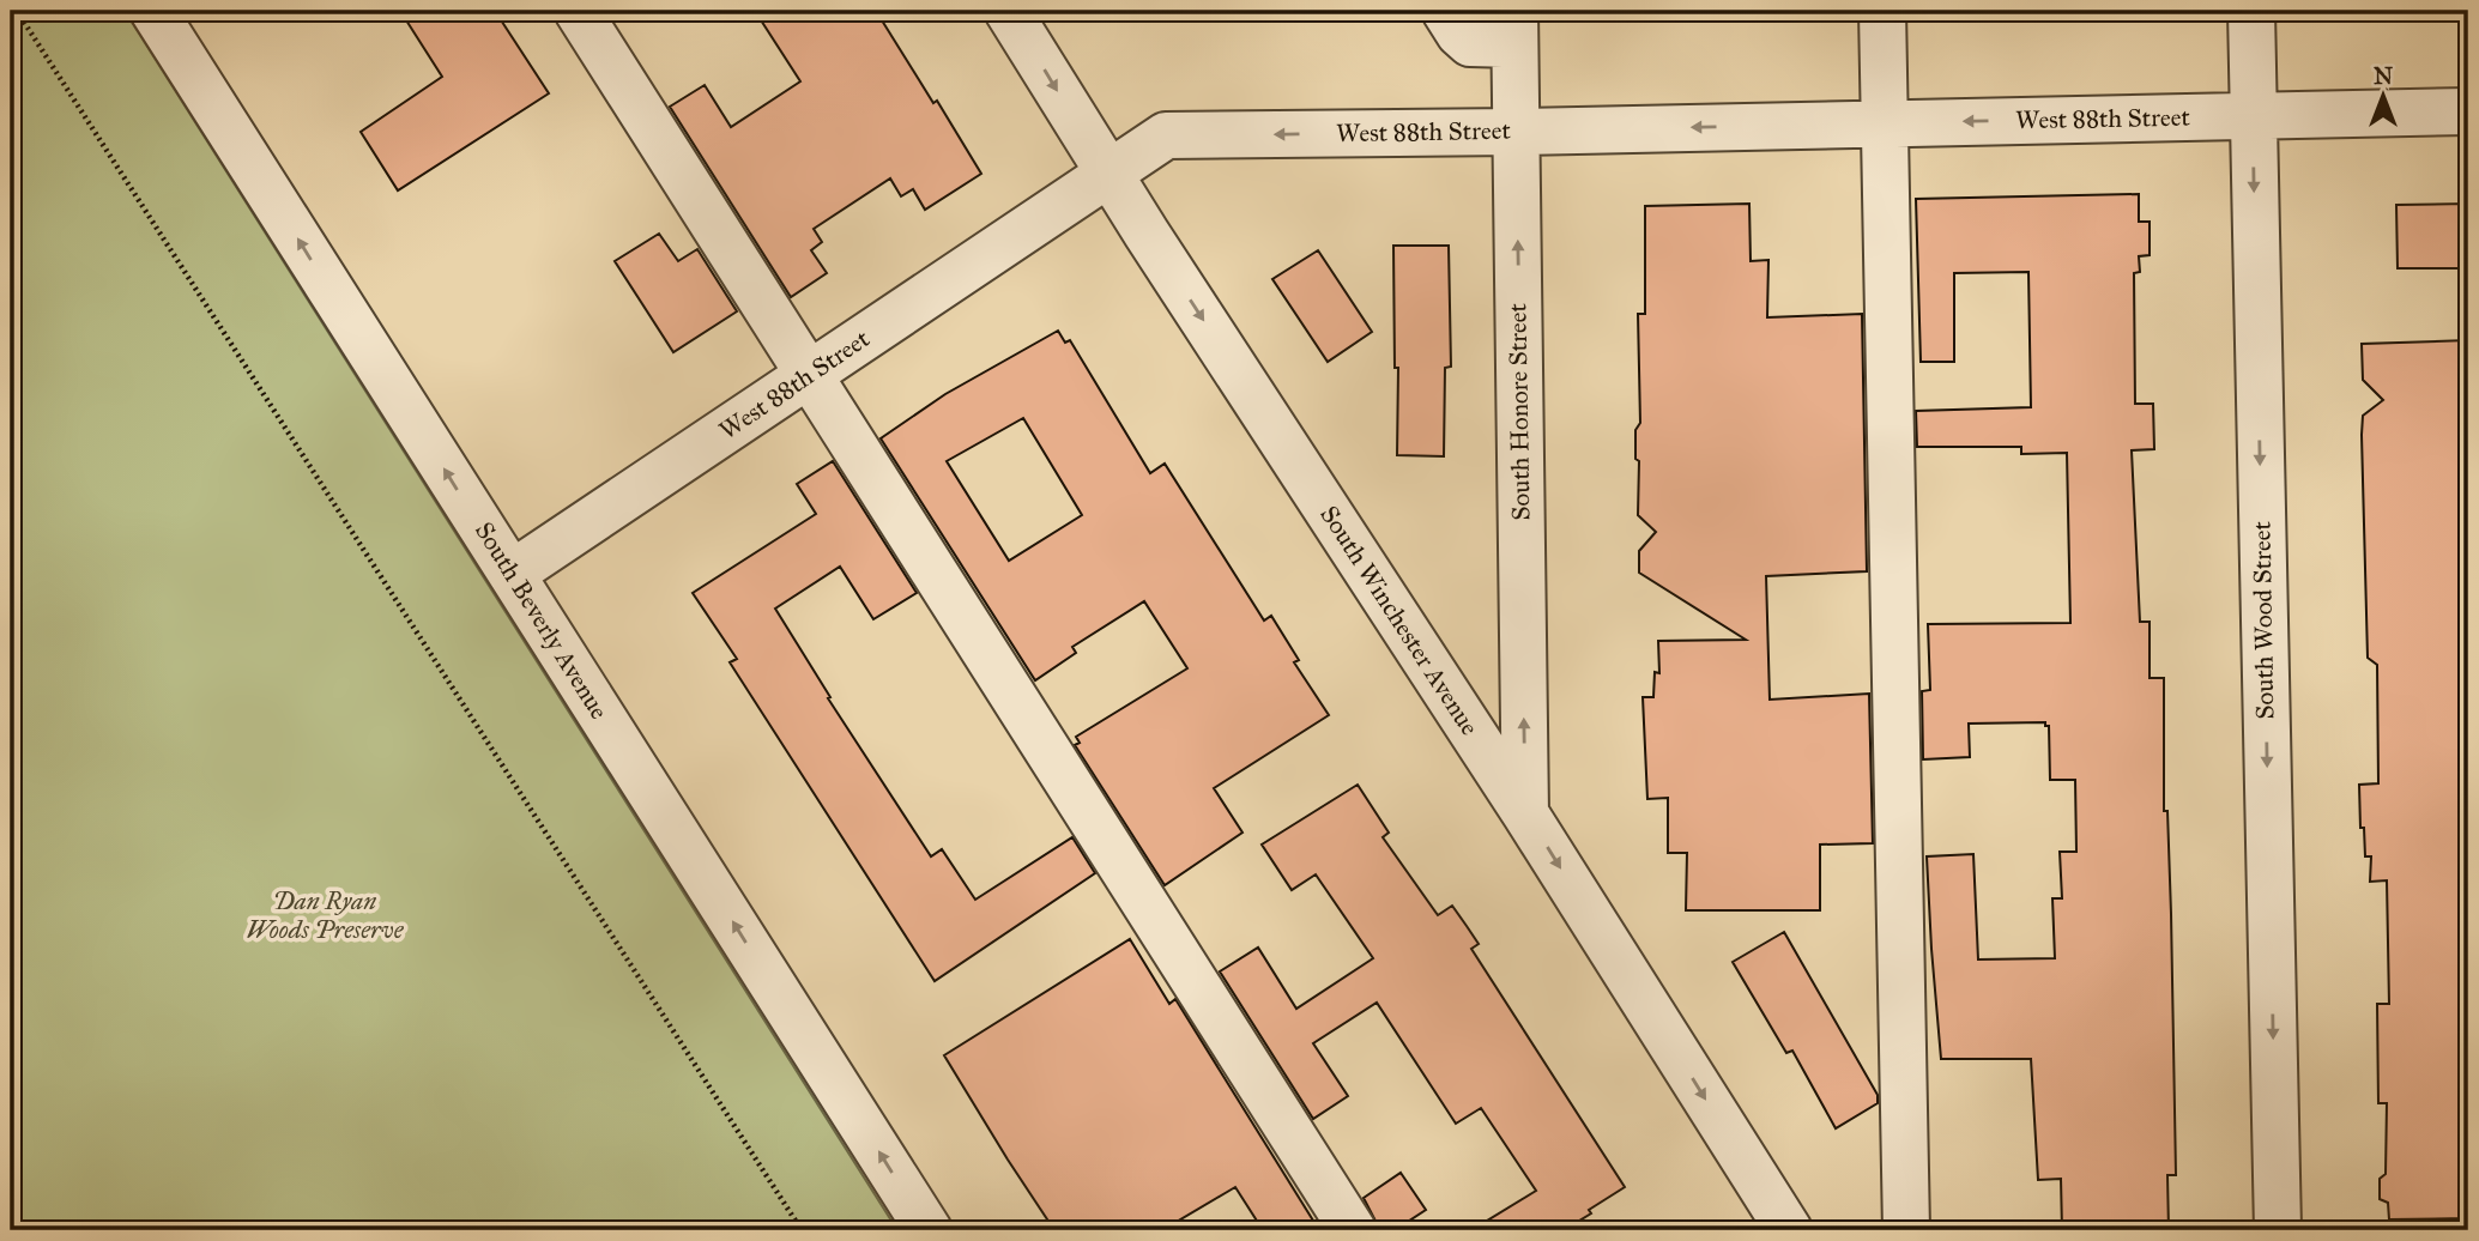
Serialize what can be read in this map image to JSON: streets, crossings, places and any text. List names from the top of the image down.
{
  "streets": {
    "street": [
      "West 88th Street",
      "South Honore Street",
      "South Beverly Avenue",
      "South Winchester Avenue",
      "South Wood Street"
    ]
  },
  "crossings": [
    ["West 88th Street", "South Honore Street"],
    ["West 88th Street", "South Beverly Avenue"],
    ["West 88th Street", "South Winchester Avenue"],
    ["West 88th Street", "South Wood Street"],
    ["South Honore Street", "South Winchester Avenue"]
  ],
  "one_way": ["West 88th Street"],
  "parks": ["Dan Ryan Woods Preserve"],
  "north": "top"
}
